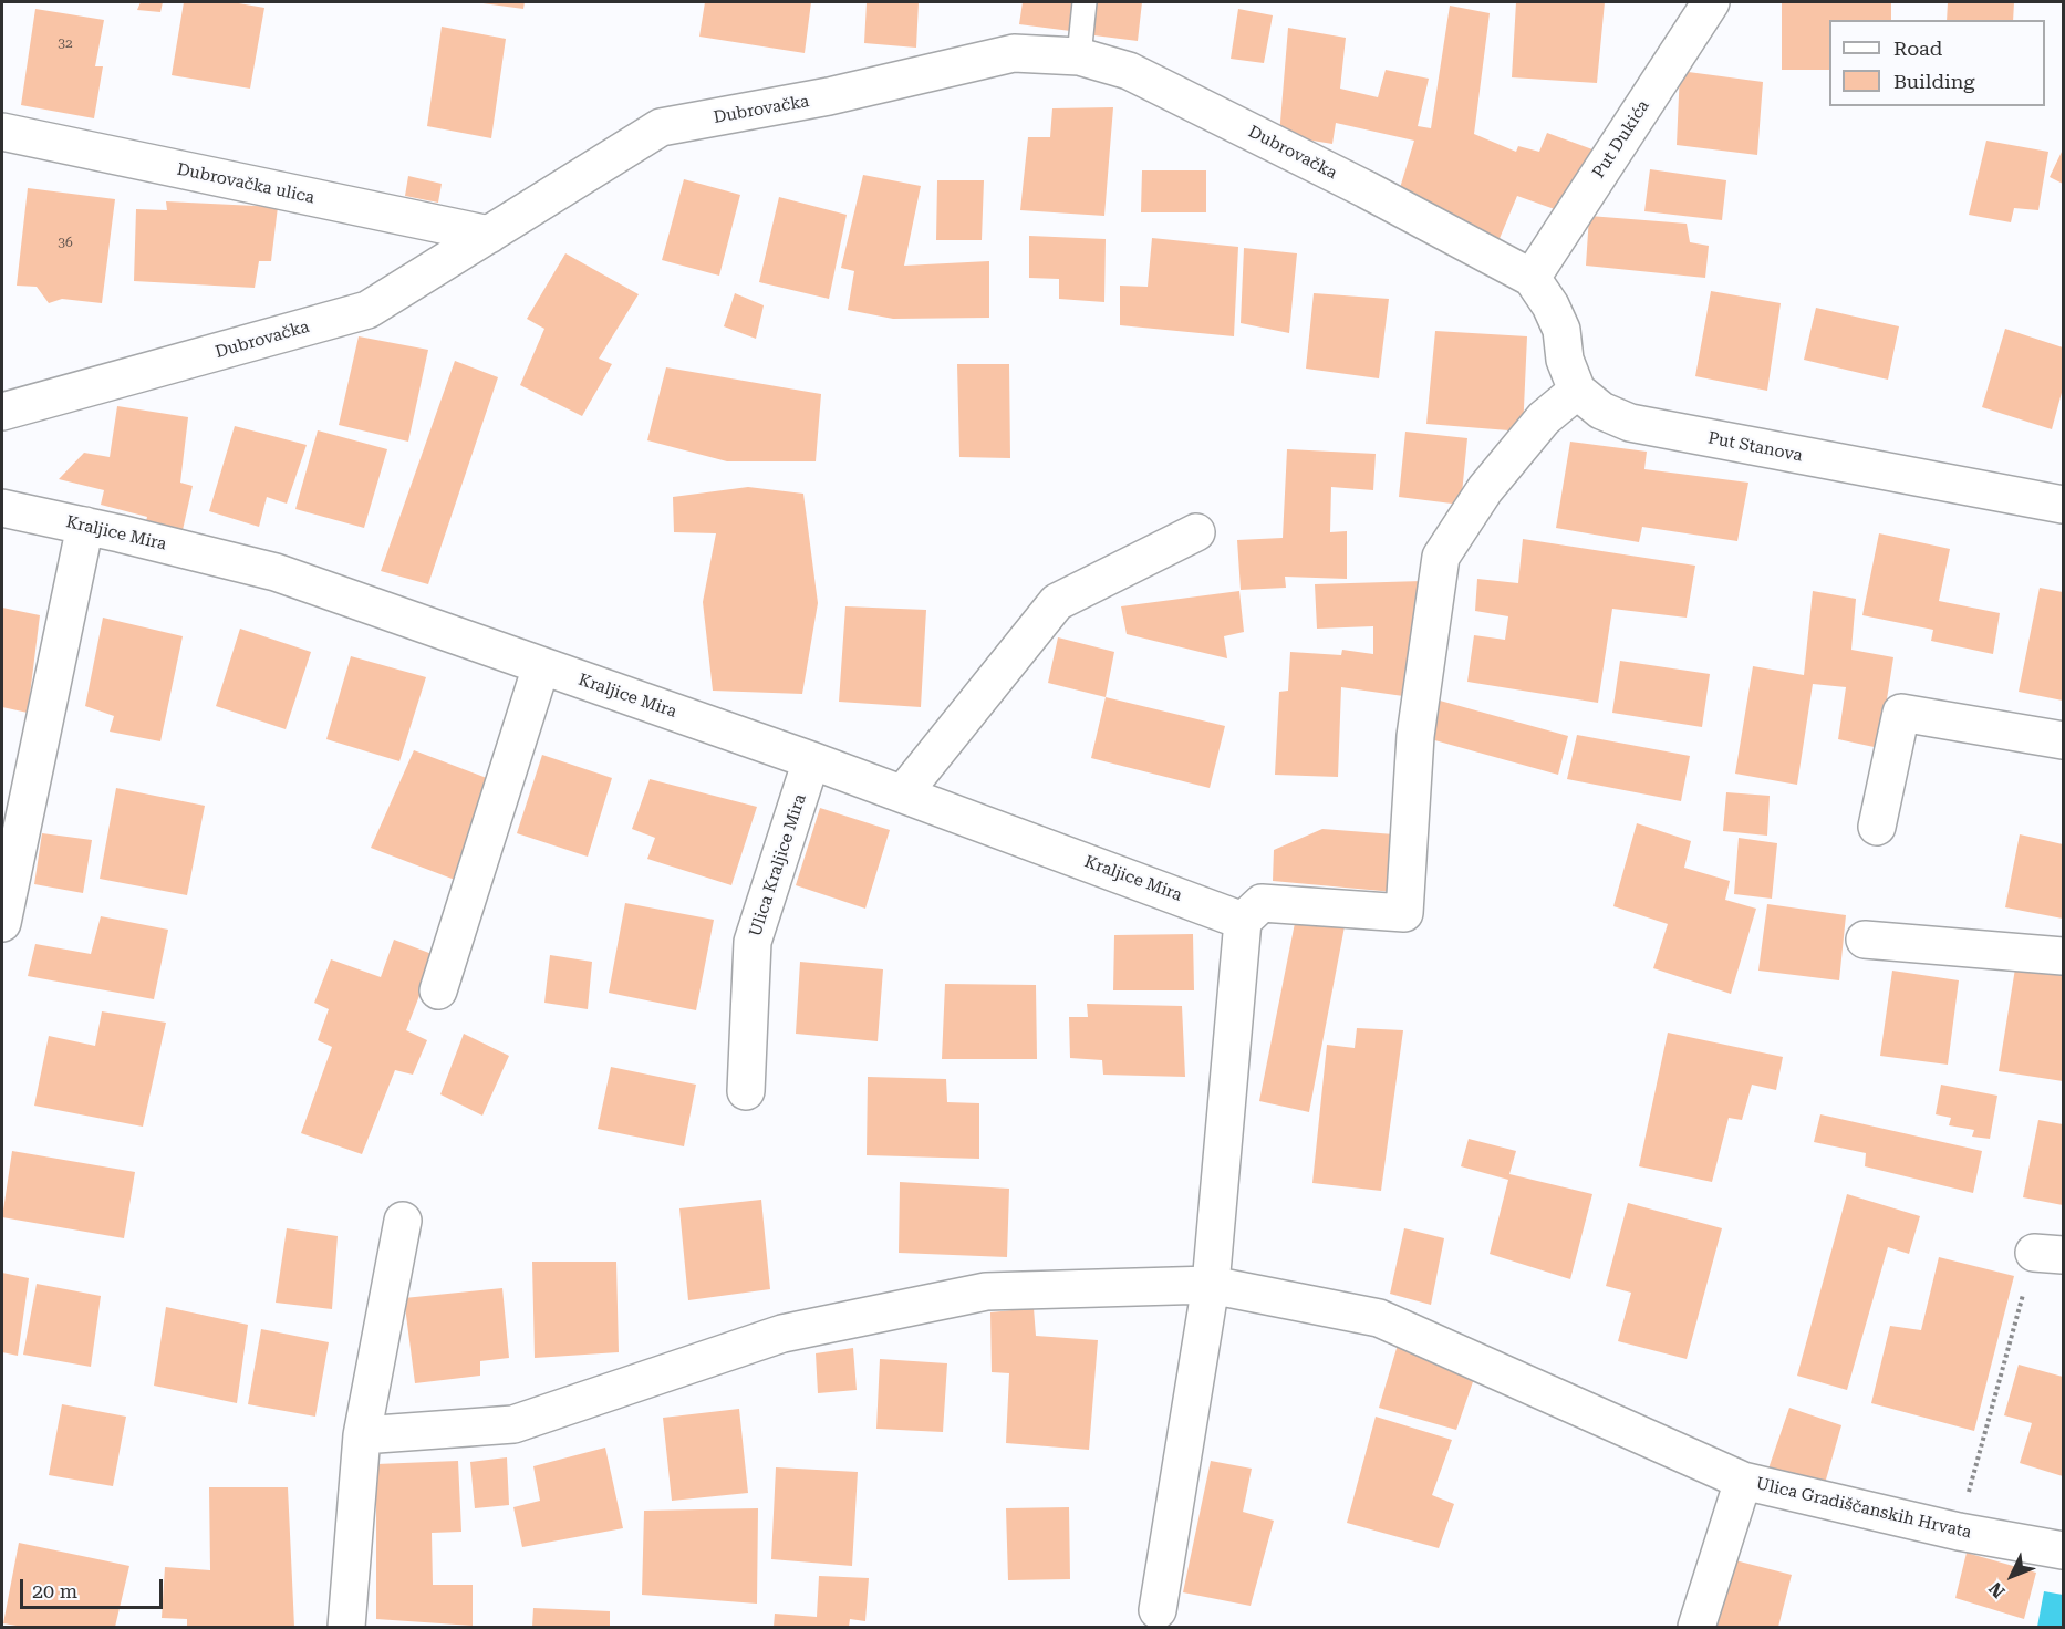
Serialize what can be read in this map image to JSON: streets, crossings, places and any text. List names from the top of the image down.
{
  "streets": {
    "street": [
      "Dubrovačka",
      "Put Dukića",
      "Dubrovačka ulica",
      "Put Stanova",
      "Kraljice Mira",
      "Ulica Kraljice Mira",
      "Ulica Gradiščanskih Hrvata"
    ]
  },
  "crossings": [
    ["Dubrovačka", "Put Dukića"],
    ["Dubrovačka", "Dubrovačka ulica"],
    ["Kraljice Mira", "Ulica Kraljice Mira"]
  ],
  "house_numbers": ["32", "36"],
  "legend": ["Road", "Building"],
  "scale_bar": "20 m",
  "north": "bottom left"
}
